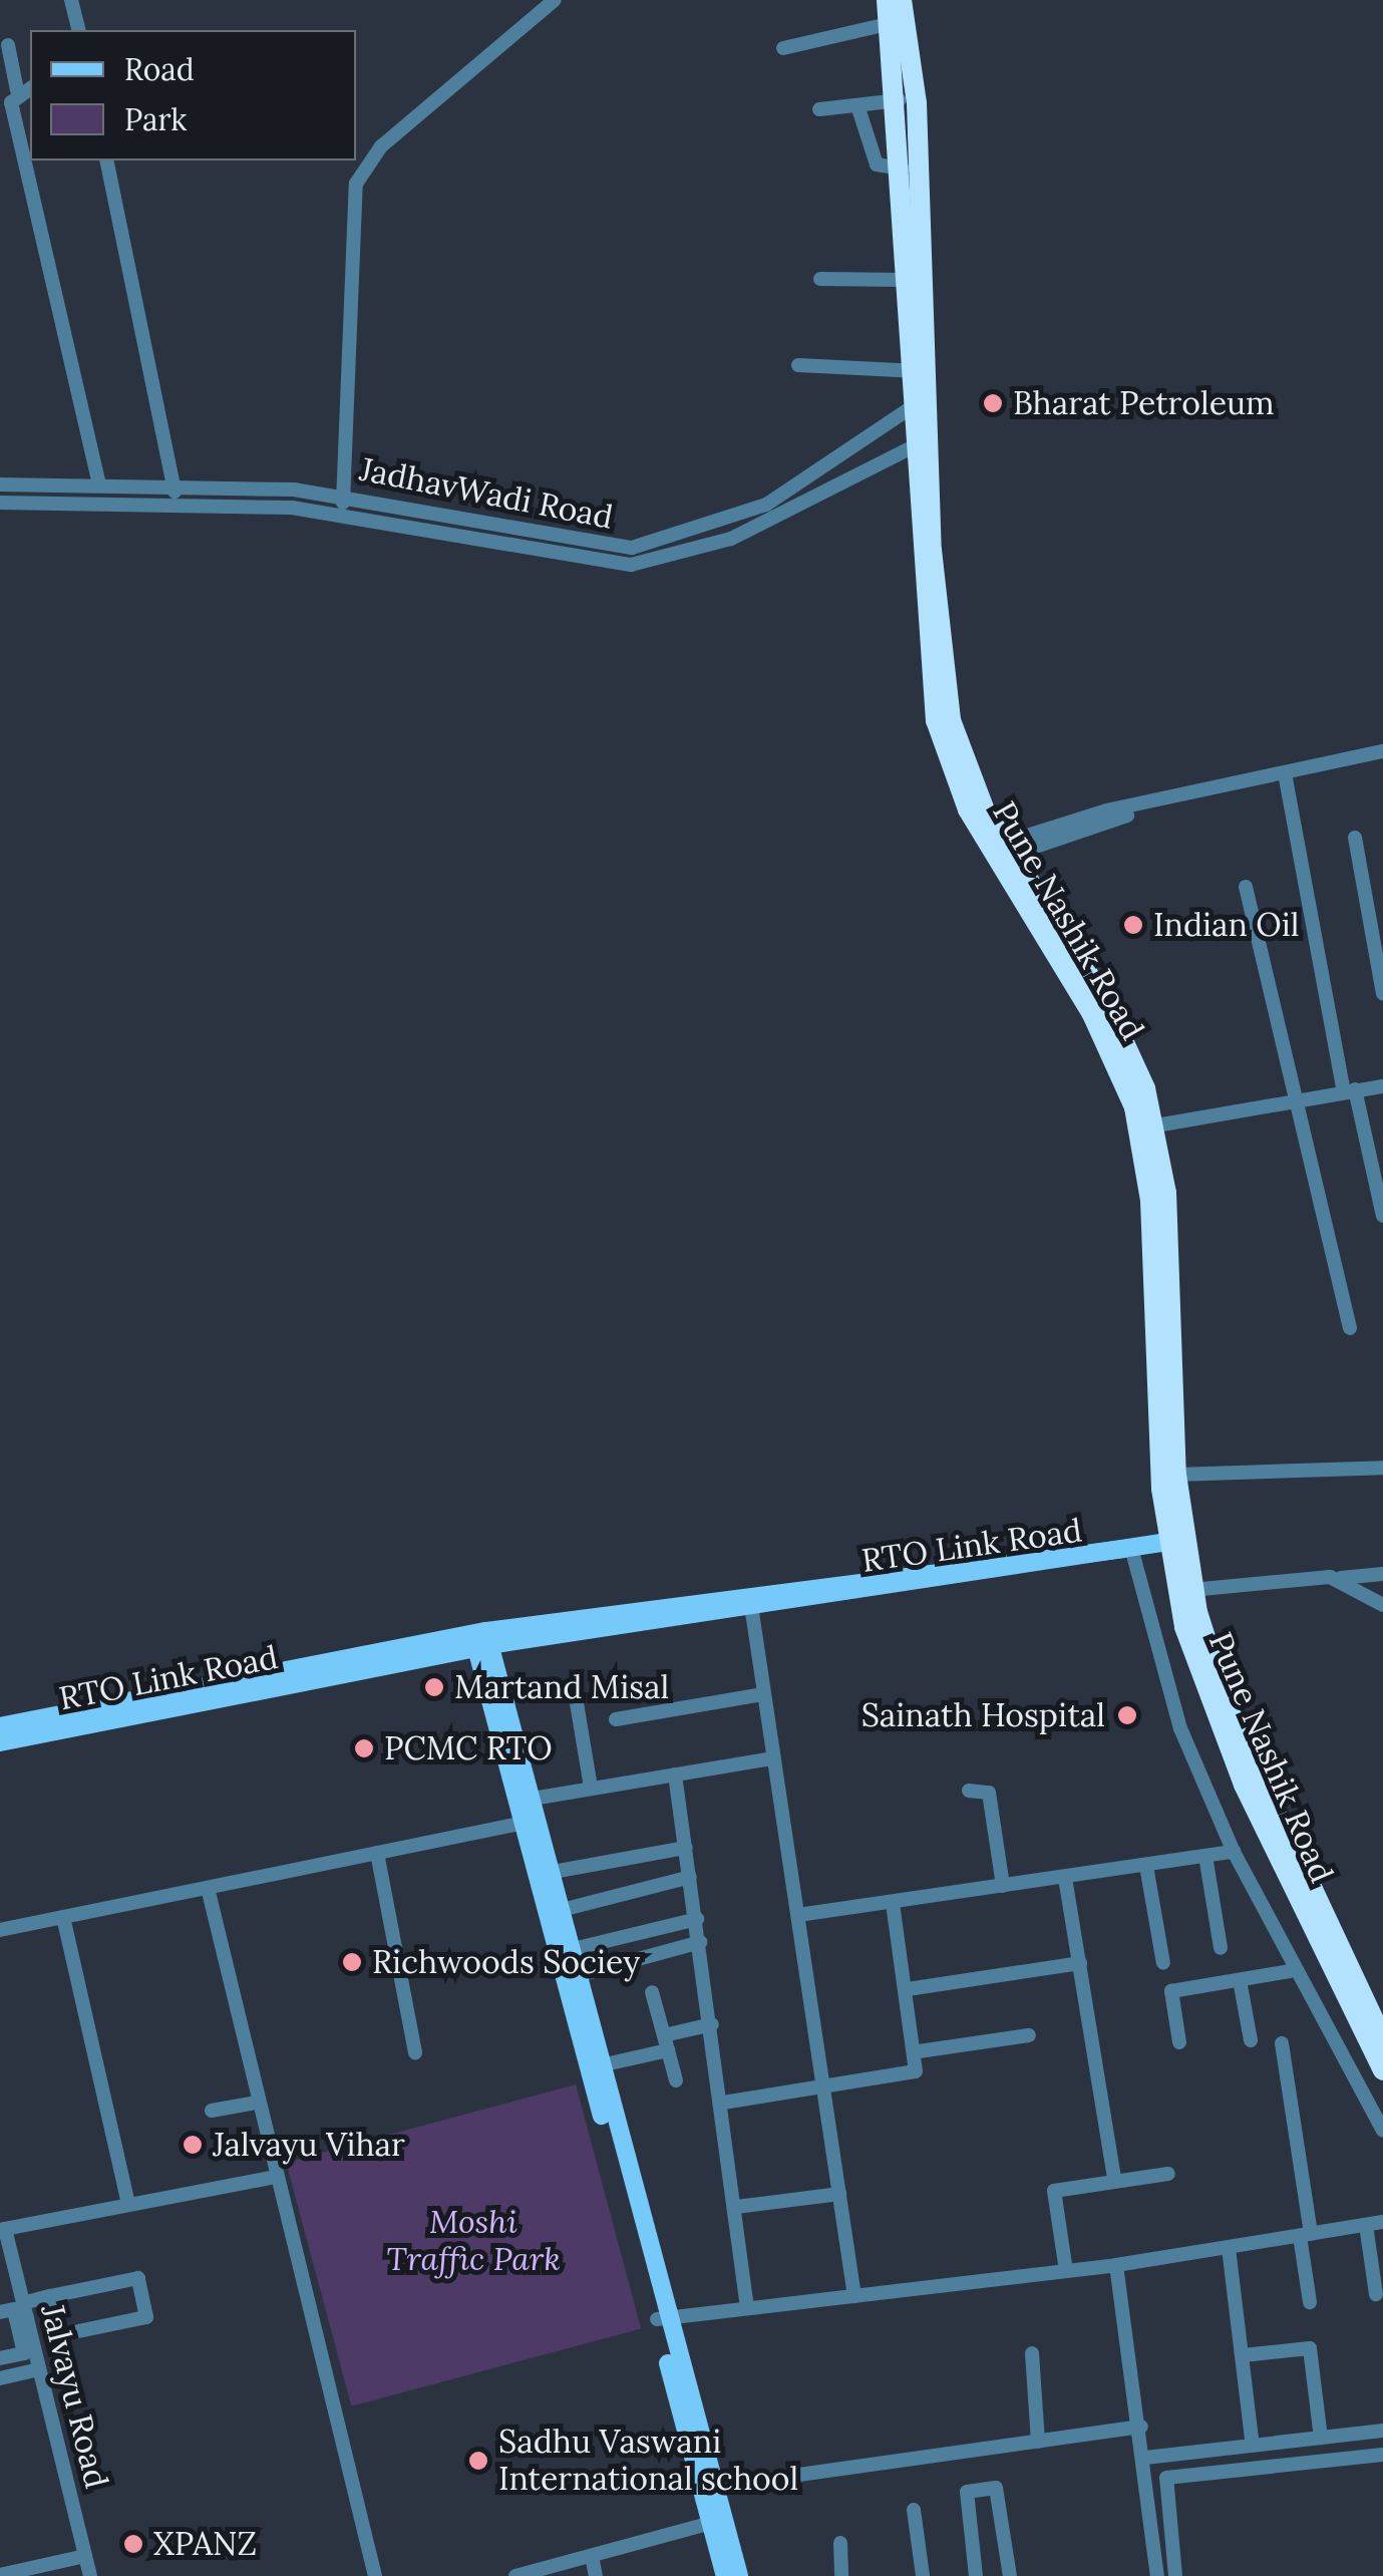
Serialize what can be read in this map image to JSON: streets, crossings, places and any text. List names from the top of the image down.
{
  "streets": {
    "highway": ["Pune Nashik Road"],
    "main road": ["RTO Link Road"],
    "street": ["JadhavWadi Road", "Jalvayu Road"]
  },
  "crossings": [
    ["JadhavWadi Road", "Pune Nashik Road"],
    ["Pune Nashik Road", "RTO Link Road"]
  ],
  "parks": ["Moshi Traffic Park"],
  "places": [
    "Bharat Petroleum",
    "Indian Oil",
    "Martand Misal",
    "Sainath Hospital",
    "PCMC RTO",
    "Richwoods Sociey",
    "Jalvayu Vihar",
    "Sadhu Vaswani International school",
    "XPANZ"
  ],
  "legend": ["Road", "Park"]
}
